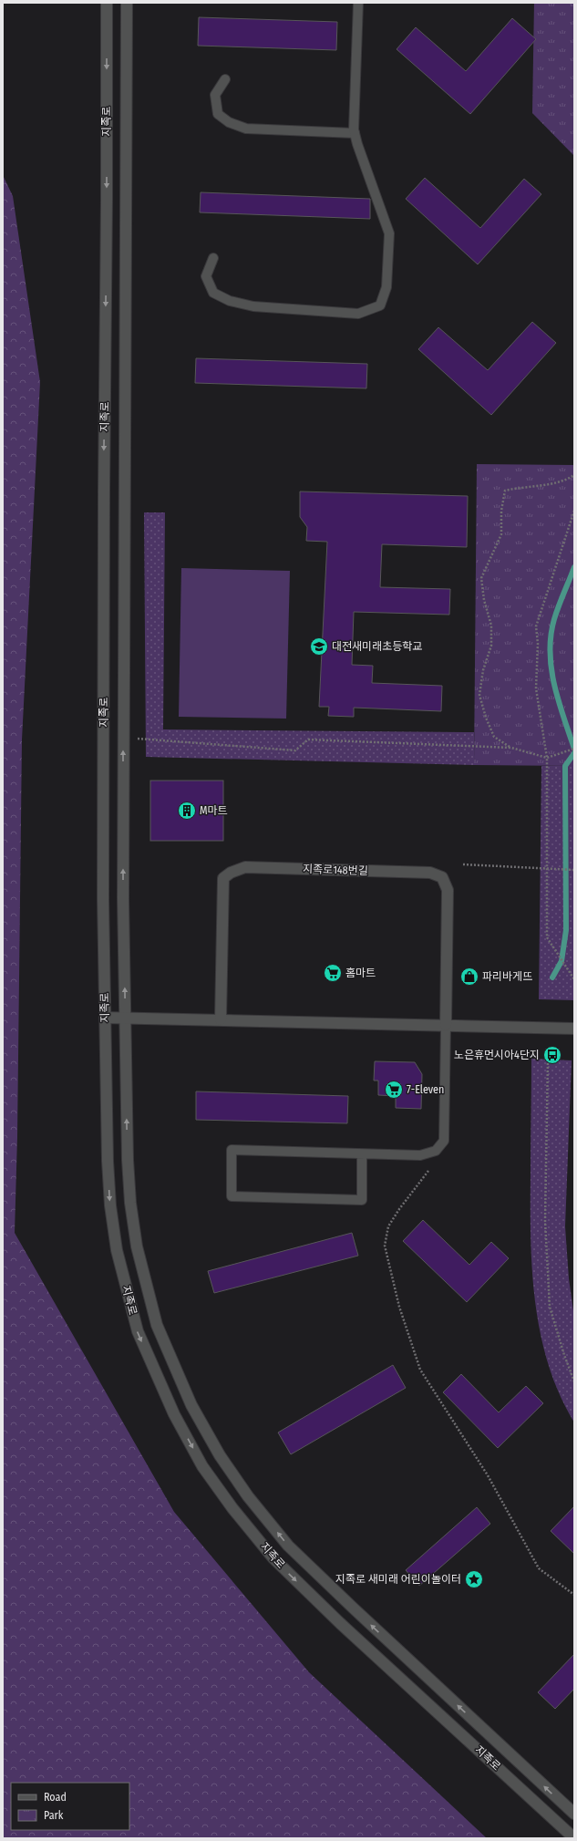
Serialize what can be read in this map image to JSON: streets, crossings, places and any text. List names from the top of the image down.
{
  "streets": {
    "street": ["지족로", "지족로148번길"]
  },
  "places": {
    "school or university": ["대전새미래초등학교"],
    "building": ["M마트"],
    "supermarket": ["홈마트", "7-Eleven"],
    "shop": ["파리바게뜨"],
    "bus stop": ["노은휴먼시아4단지"],
    "place": ["지족로 새미래 어린이놀이터"]
  },
  "legend": ["Road", "Park"]
}
